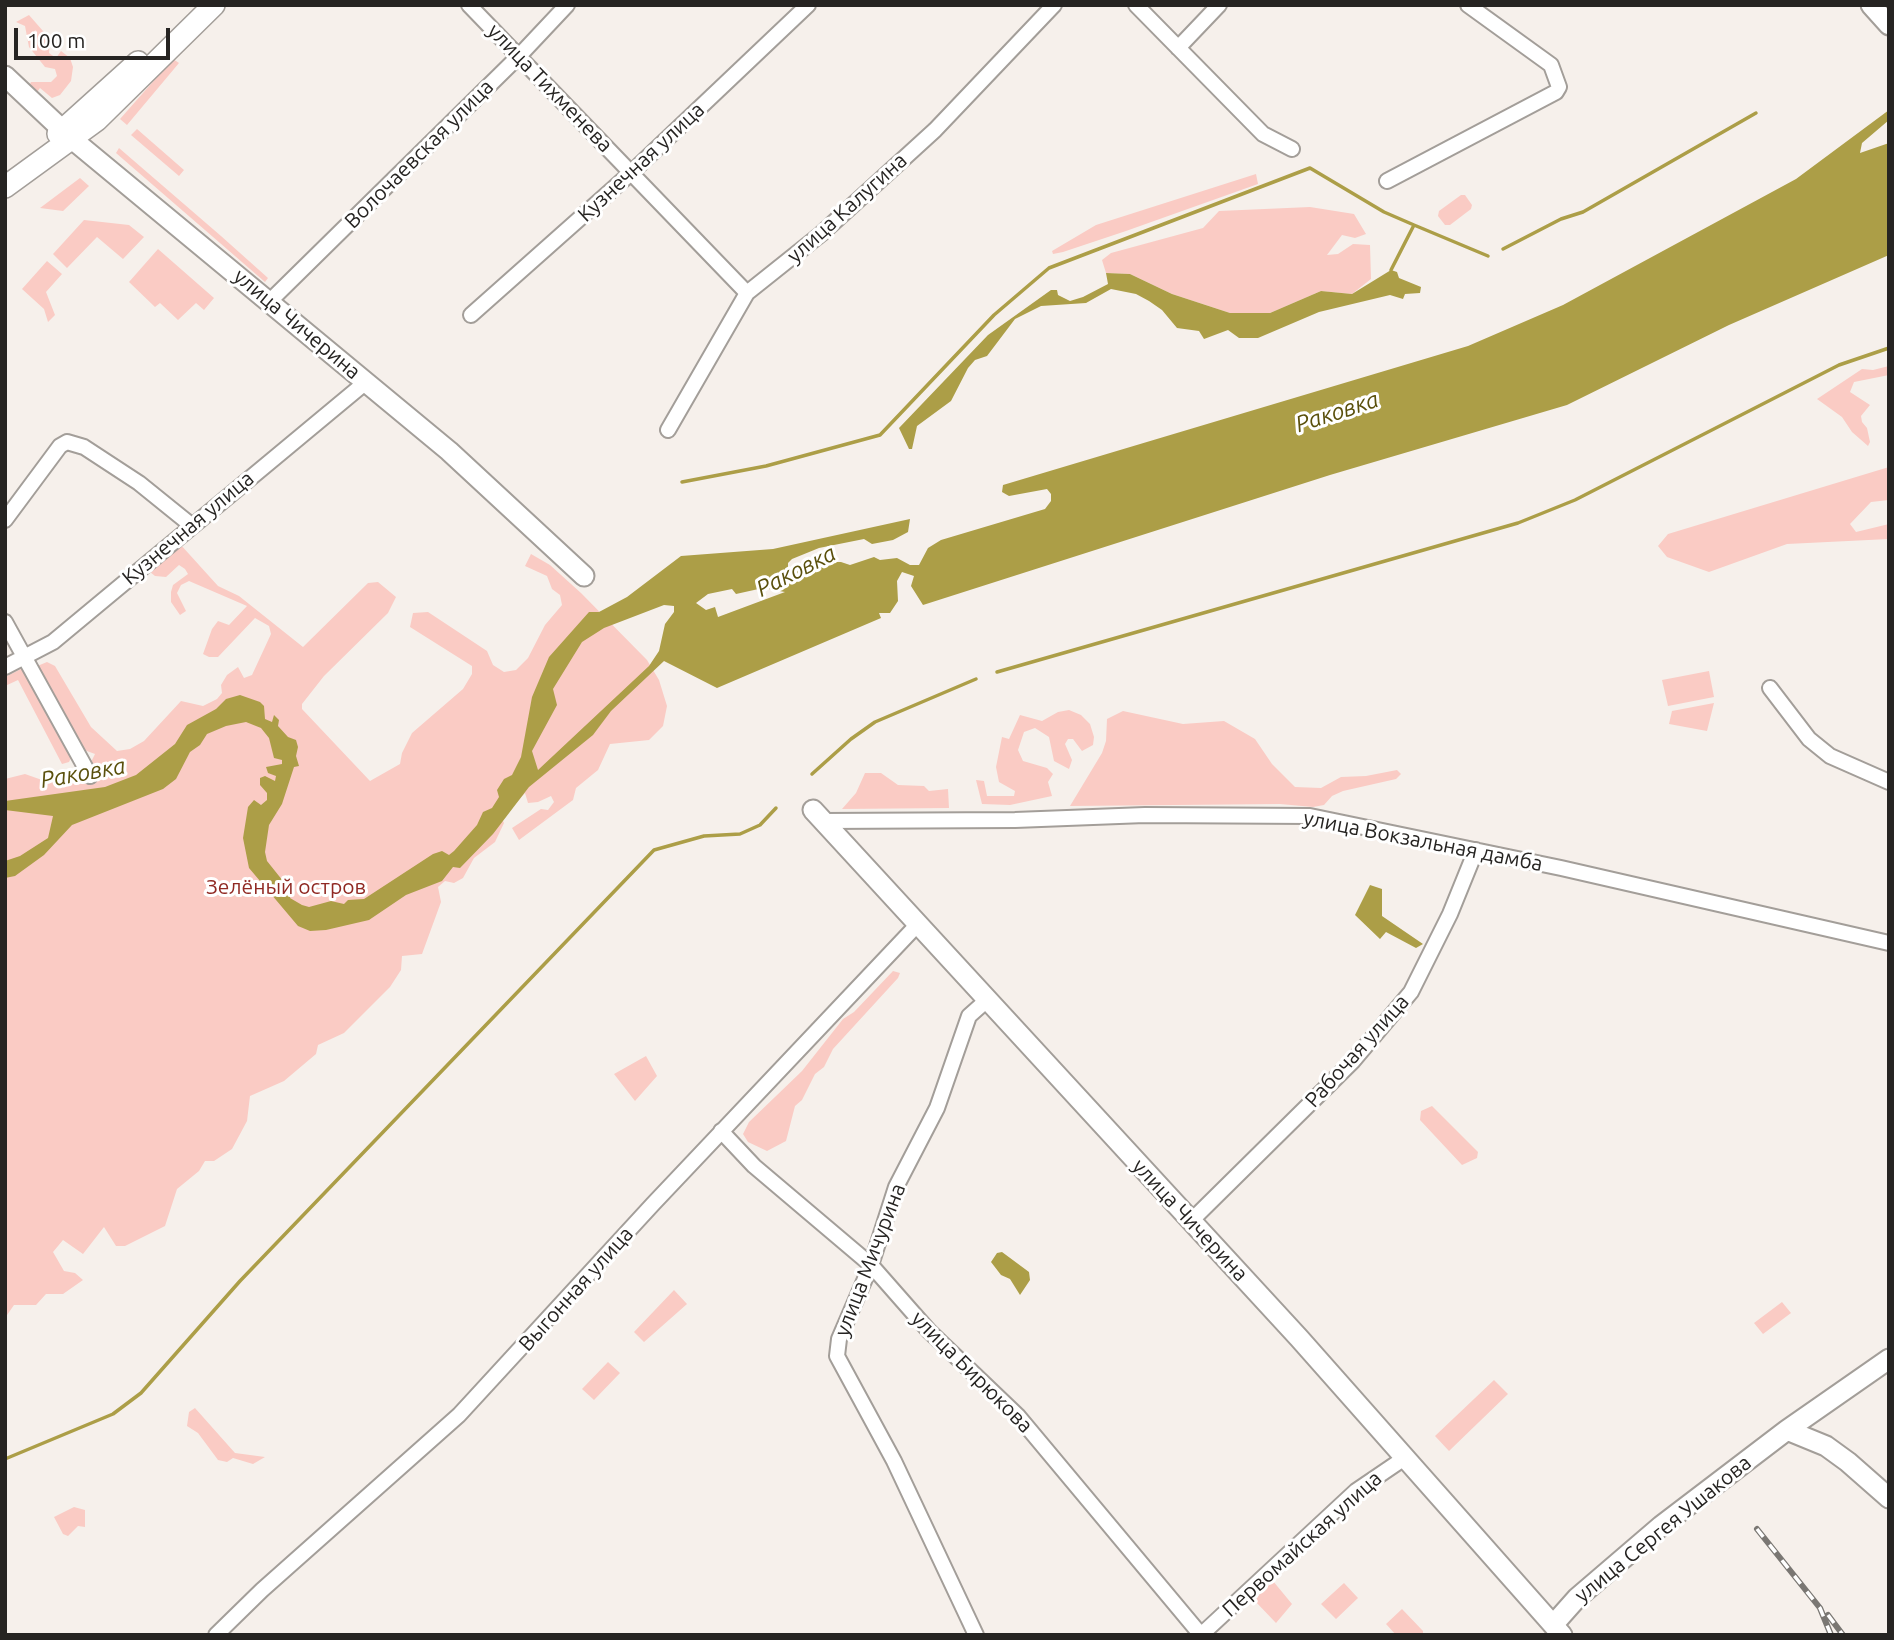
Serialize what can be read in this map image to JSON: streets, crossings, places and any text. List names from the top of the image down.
{
  "streets": {
    "main road": ["улица Чичерина", "улица Сергея Ушакова"],
    "street": [
      "улица Тихменева",
      "Волочаевская улица",
      "Кузнечная улица",
      "улица Калугина",
      "улица Вокзальная дамба",
      "Рабочая улица",
      "улица Мичурина",
      "Выгонная улица",
      "улица Бирюкова",
      "Первомайская улица"
    ]
  },
  "crossings": [
    ["улица Тихменева", "Волочаевская улица"],
    ["улица Тихменева", "Кузнечная улица"],
    ["улица Тихменева", "улица Калугина"],
    ["Волочаевская улица", "улица Чичерина"],
    ["Кузнечная улица", "улица Чичерина"],
    ["улица Чичерина", "улица Вокзальная дамба"],
    ["улица Чичерина", "Рабочая улица"],
    ["улица Чичерина", "улица Мичурина"],
    ["улица Чичерина", "Выгонная улица"],
    ["улица Чичерина", "улица Сергея Ушакова"],
    ["улица Чичерина", "Первомайская улица"],
    ["улица Вокзальная дамба", "Рабочая улица"],
    ["улица Мичурина", "улица Бирюкова"],
    ["Выгонная улица", "улица Бирюкова"],
    ["улица Бирюкова", "Первомайская улица"]
  ],
  "water": ["Раковка"],
  "parks": ["Зелёный остров"],
  "scale_bar": "100 m"
}
